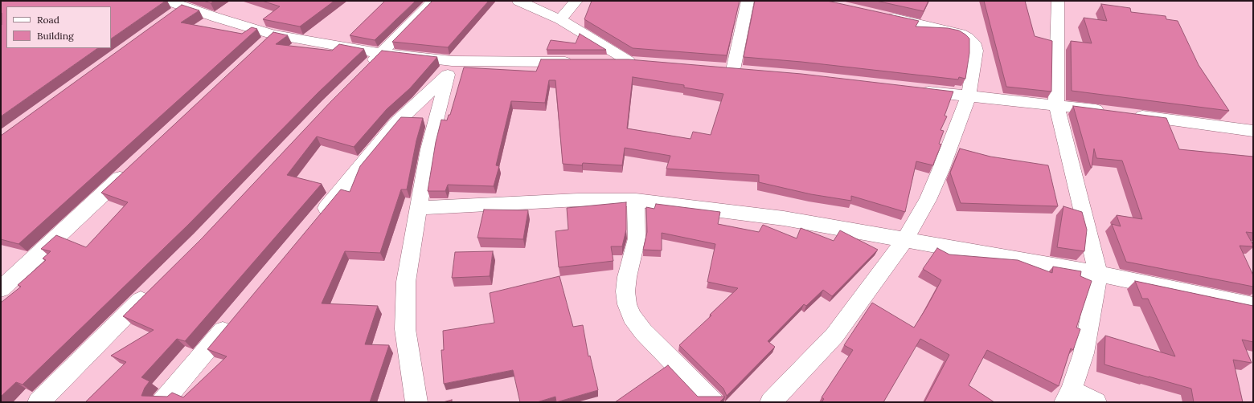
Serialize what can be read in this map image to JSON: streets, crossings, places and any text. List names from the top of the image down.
{
  "legend": ["Road", "Building"]
}
